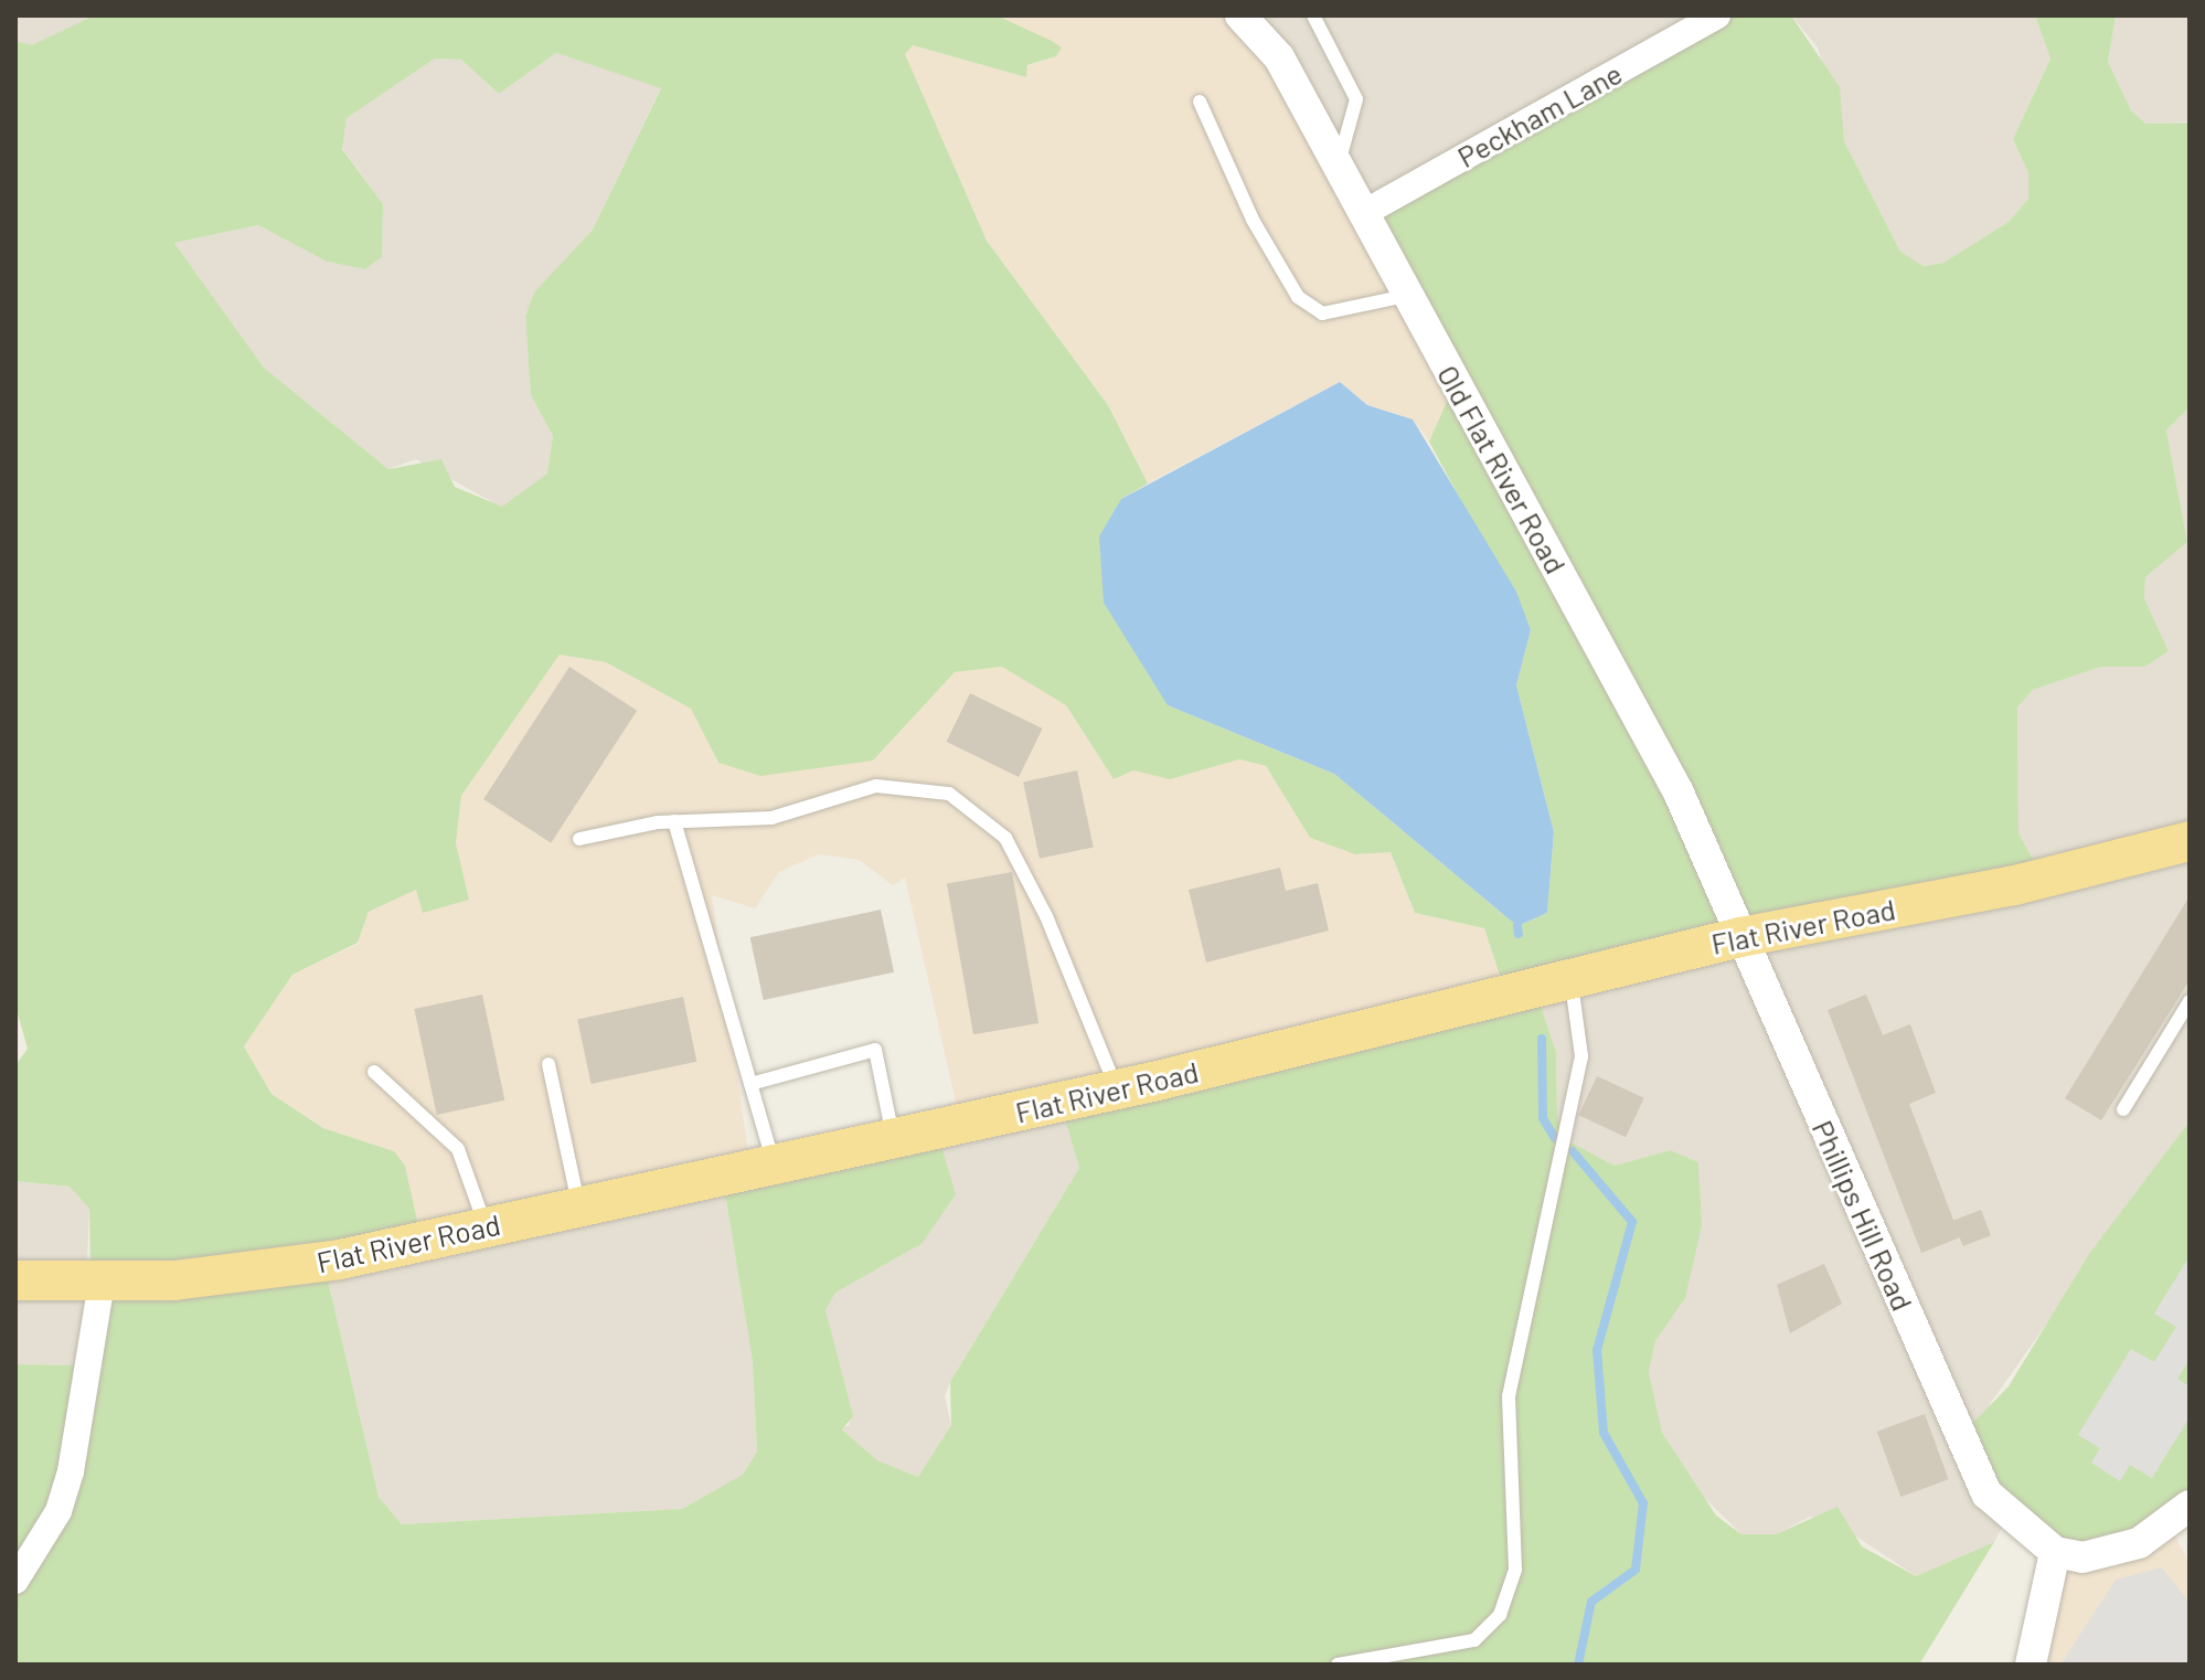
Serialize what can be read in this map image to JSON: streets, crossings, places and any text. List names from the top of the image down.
{
  "streets": {
    "main road": ["Flat River Road"],
    "street": ["Peckham Lane", "Old Flat River Road", "Phillips Hill Road"]
  },
  "crossings": [
    ["Peckham Lane", "Old Flat River Road"],
    ["Old Flat River Road", "Flat River Road"],
    ["Old Flat River Road", "Phillips Hill Road"],
    ["Flat River Road", "Phillips Hill Road"]
  ]
}
